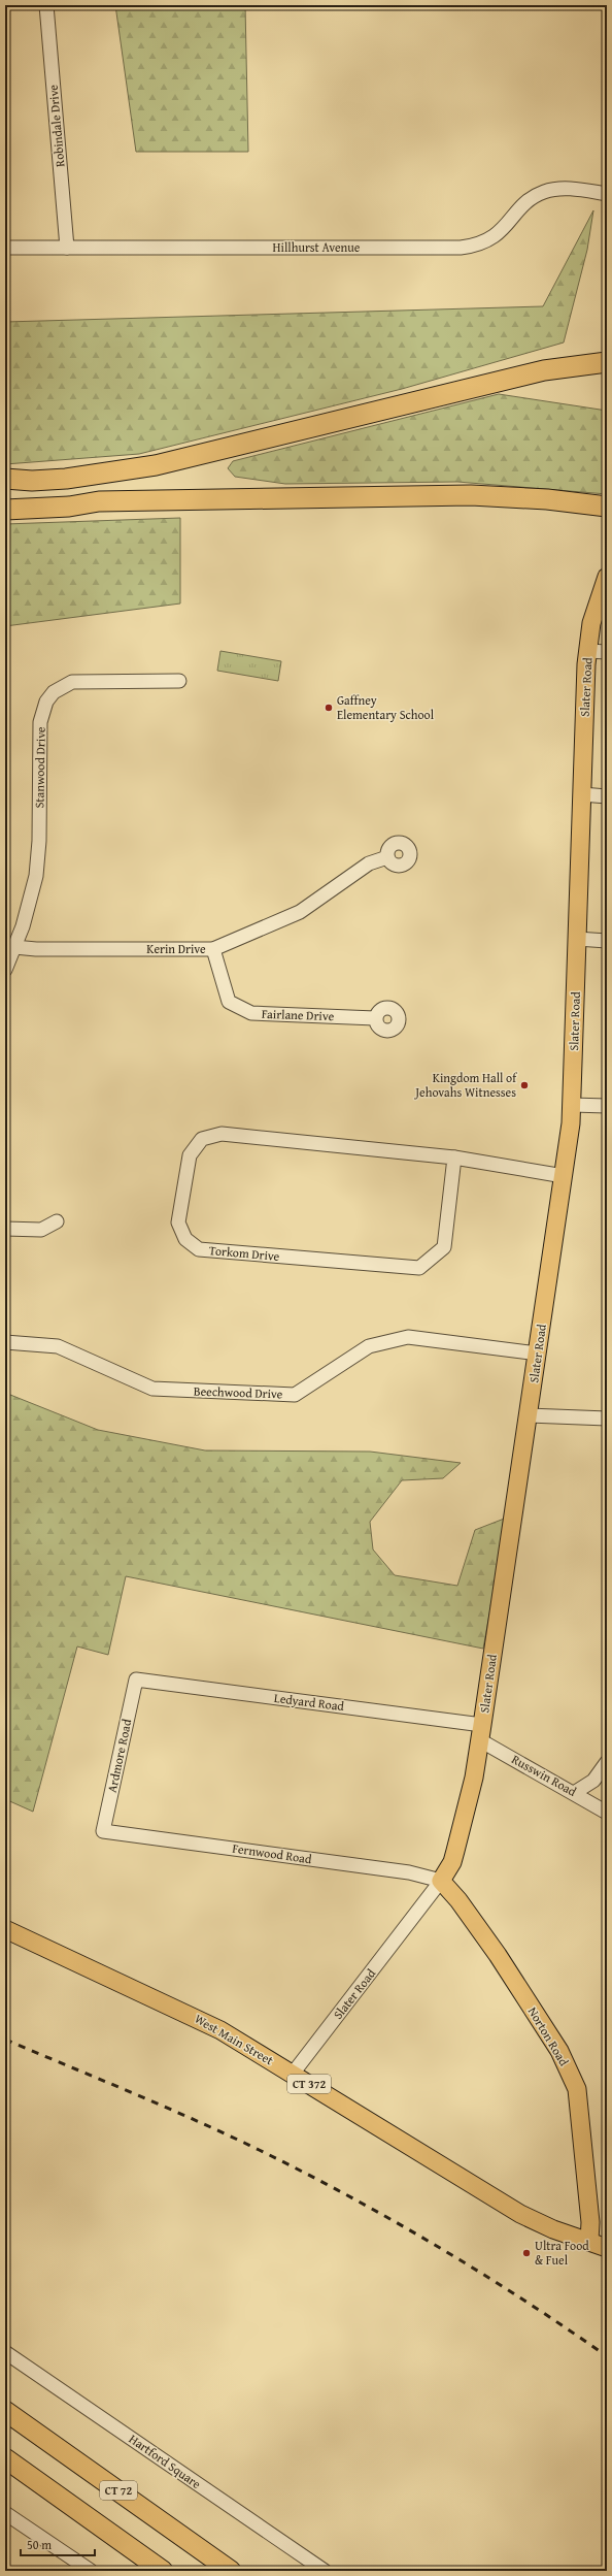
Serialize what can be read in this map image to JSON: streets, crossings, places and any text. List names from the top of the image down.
{
  "streets": {
    "highway": ["CT 72"],
    "main road": [
      "Slater Road",
      "Norton Road",
      "West Main Street",
      "CT 372"
    ],
    "street": [
      "Robindale Drive",
      "Hillhurst Avenue",
      "Stanwood Drive",
      "Kerin Drive",
      "Fairlane Drive",
      "Torkom Drive",
      "Beechwood Drive",
      "Ledyard Road",
      "Ardmore Road",
      "Russwin Road",
      "Fernwood Road",
      "Hartford Square"
    ]
  },
  "crossings": [
    ["Robindale Drive", "Hillhurst Avenue"],
    ["Slater Road", "Torkom Drive"],
    ["Slater Road", "Beechwood Drive"],
    ["Slater Road", "Ledyard Road"],
    ["Slater Road", "Russwin Road"],
    ["Slater Road", "Fernwood Road"],
    ["Slater Road", "Norton Road"],
    ["Slater Road", "West Main Street"],
    ["Stanwood Drive", "Kerin Drive"],
    ["Kerin Drive", "Fairlane Drive"],
    ["Ledyard Road", "Ardmore Road"],
    ["Ledyard Road", "Russwin Road"],
    ["Ardmore Road", "Fernwood Road"],
    ["Fernwood Road", "Norton Road"],
    ["Norton Road", "West Main Street"]
  ],
  "places": ["Gaffney Elementary School", "Kingdom Hall of Jehovahs Witnesses", "Ultra Food & Fuel"],
  "scale_bar": "50 m"
}
